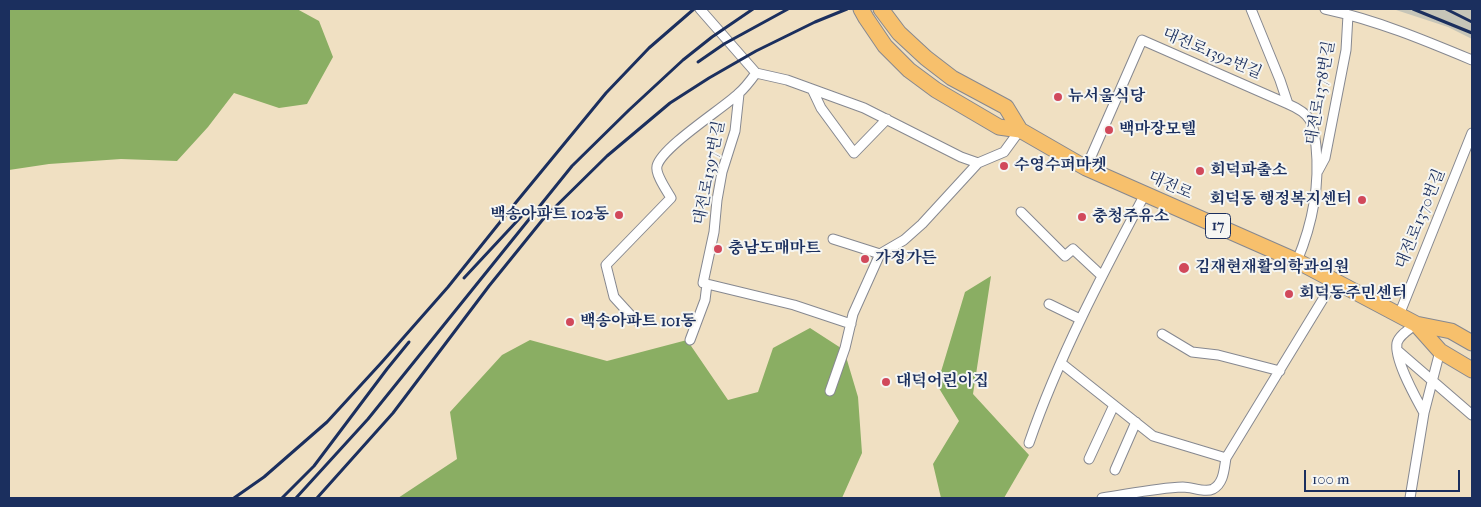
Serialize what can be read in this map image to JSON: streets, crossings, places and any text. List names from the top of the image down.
{
  "streets": {
    "main road": ["대전로", "17"],
    "street": [
      "대전로1392번길",
      "대전로1378번길",
      "대전로1397번길",
      "대전로1370번길"
    ]
  },
  "crossings": [
    ["대전로1392번길", "대전로1378번길"],
    ["대전로1392번길", "대전로"],
    ["대전로1378번길", "대전로"],
    ["대전로", "대전로1370번길"]
  ],
  "places": [
    "뉴서울식당",
    "백마장모텔",
    "수영수퍼마켓",
    "회덕파출소",
    "회덕동 행정복지센터",
    "백송아파트 102동",
    "충청주유소",
    "충남도매마트",
    "가정가든",
    "김재현재활의학과의원",
    "회덕동주민센터",
    "백송아파트 101동",
    "대덕어린이집"
  ],
  "scale_bar": "100 m"
}
